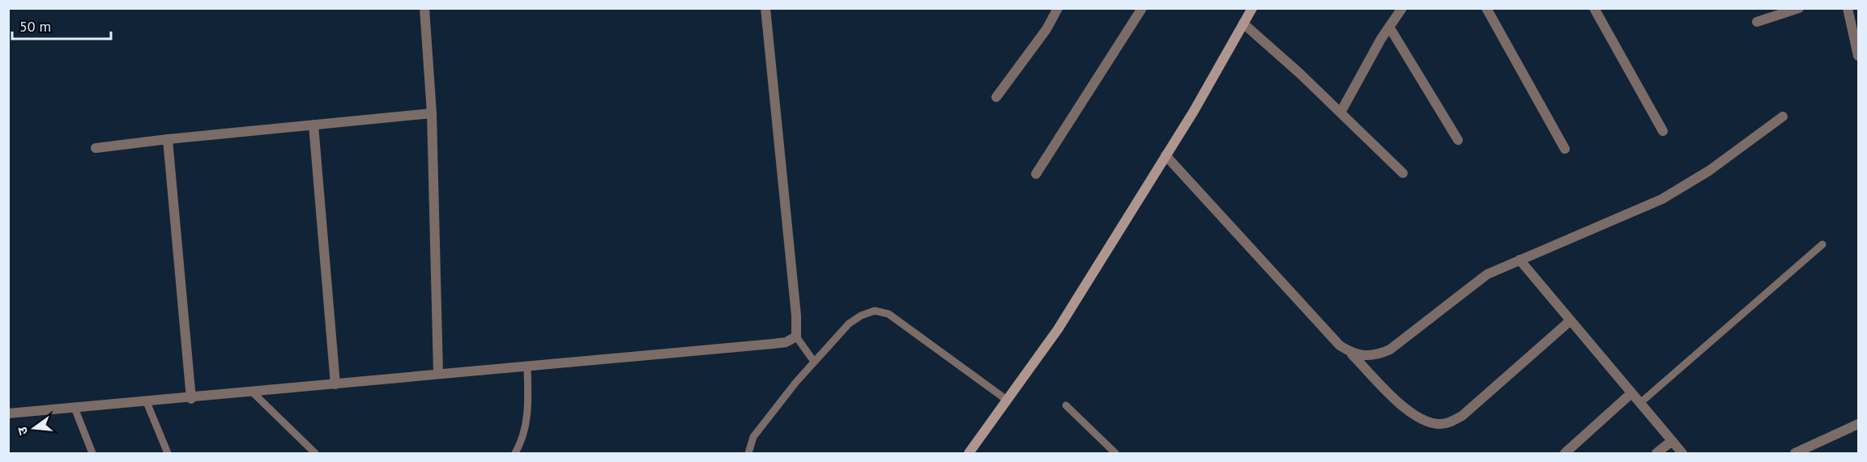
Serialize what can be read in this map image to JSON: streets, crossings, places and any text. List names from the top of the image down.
{
  "scale_bar": "50 m",
  "north": "left"
}
